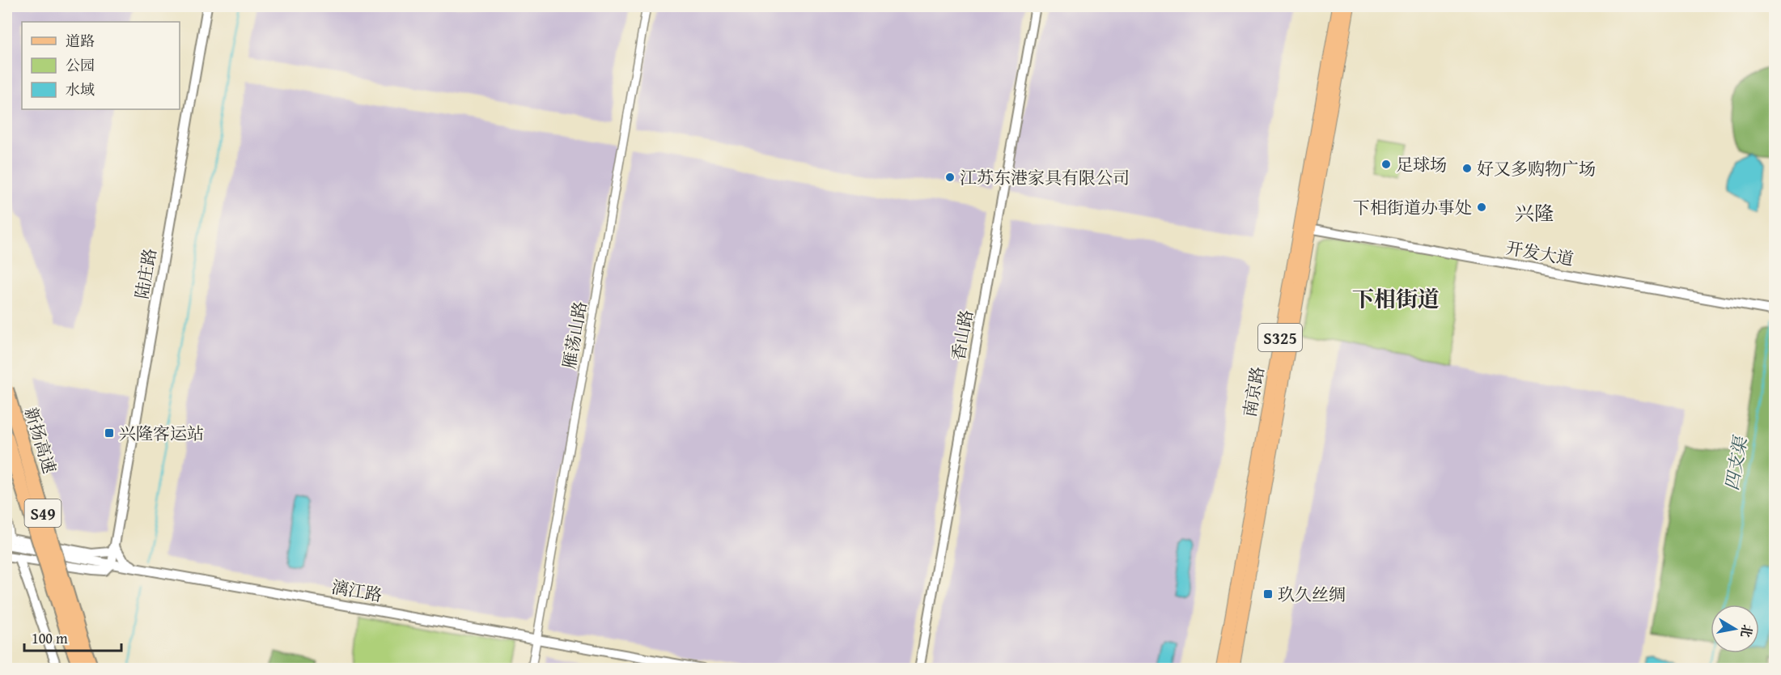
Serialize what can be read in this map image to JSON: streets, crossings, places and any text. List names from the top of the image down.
{
  "streets": {
    "highway": ["新扬高速", "S49"],
    "main road": ["S325", "南京路"],
    "street": [
      "开发大道",
      "陆庄路",
      "雁荡山路",
      "香山路",
      "漓江路"
    ]
  },
  "crossings": [
    ["开发大道", "南京路"],
    ["陆庄路", "漓江路"],
    ["雁荡山路", "漓江路"]
  ],
  "districts": ["兴隆", "下相街道"],
  "water": ["四支渠"],
  "places": {
    "other": [
      "足球场",
      "好又多购物广场",
      "江苏东港家具有限公司",
      "下相街道办事处"
    ],
    "transit": ["兴隆客运站", "玖久丝绸"]
  },
  "legend": ["道路", "公园", "水域"],
  "scale_bar": "100 m",
  "north": "right"
}
